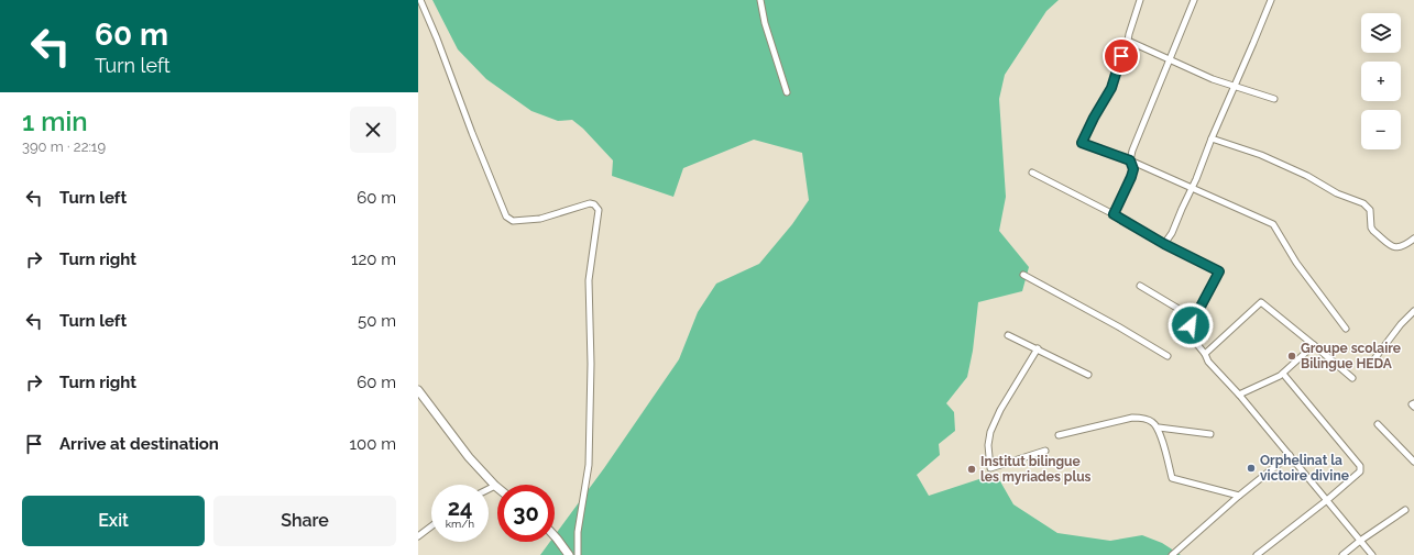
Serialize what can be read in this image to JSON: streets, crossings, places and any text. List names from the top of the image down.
{
  "places": ["Groupe scolaire Bilingue HEDA", "Orphelinat la victoire divine", "Institut bilingue les myriades plus"],
  "page": {
    "turn": ["60 m", "Turn left"],
    "map_buttons": ["+", "−"],
    "heading": ["1 min", "390 m · 22:19"],
    "list": [
      {
        "name": "Turn left",
        "value": "60 m"
      },
      {
        "name": "Turn right",
        "value": "120 m"
      },
      {
        "name": "Turn left",
        "value": "50 m"
      },
      {
        "name": "Turn right",
        "value": "60 m"
      },
      {
        "name": "Arrive at destination",
        "value": "100 m"
      }
    ],
    "speed": "24 km/h",
    "limit": "30",
    "buttons": ["Exit", "Share"]
  }
}
